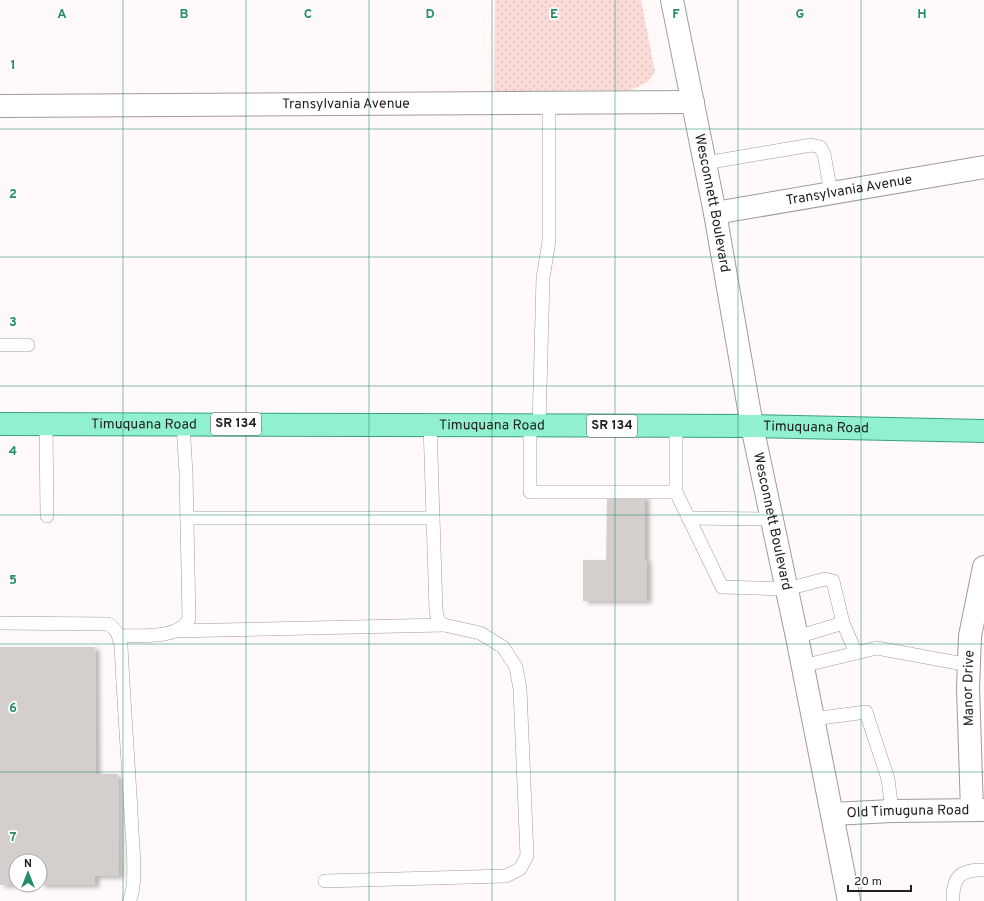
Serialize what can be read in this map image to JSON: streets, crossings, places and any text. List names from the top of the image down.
{
  "streets": {
    "main road": ["Timuquana Road", "SR 134"],
    "street": [
      "Transylvania Avenue",
      "Wesconnett Boulevard",
      "Manor Drive",
      "Old Timuguna Road"
    ]
  },
  "crossings": [
    ["Transylvania Avenue", "Wesconnett Boulevard"],
    ["Wesconnett Boulevard", "Timuquana Road"],
    ["Wesconnett Boulevard", "Old Timuguna Road"],
    ["Manor Drive", "Old Timuguna Road"]
  ],
  "scale_bar": "20 m",
  "north": "top",
  "grid": {
    "columns": [
      "A",
      "B",
      "C",
      "D",
      "E",
      "F",
      "G",
      "H"
    ],
    "rows": [
      "1",
      "2",
      "3",
      "4",
      "5",
      "6",
      "7"
    ]
  }
}
